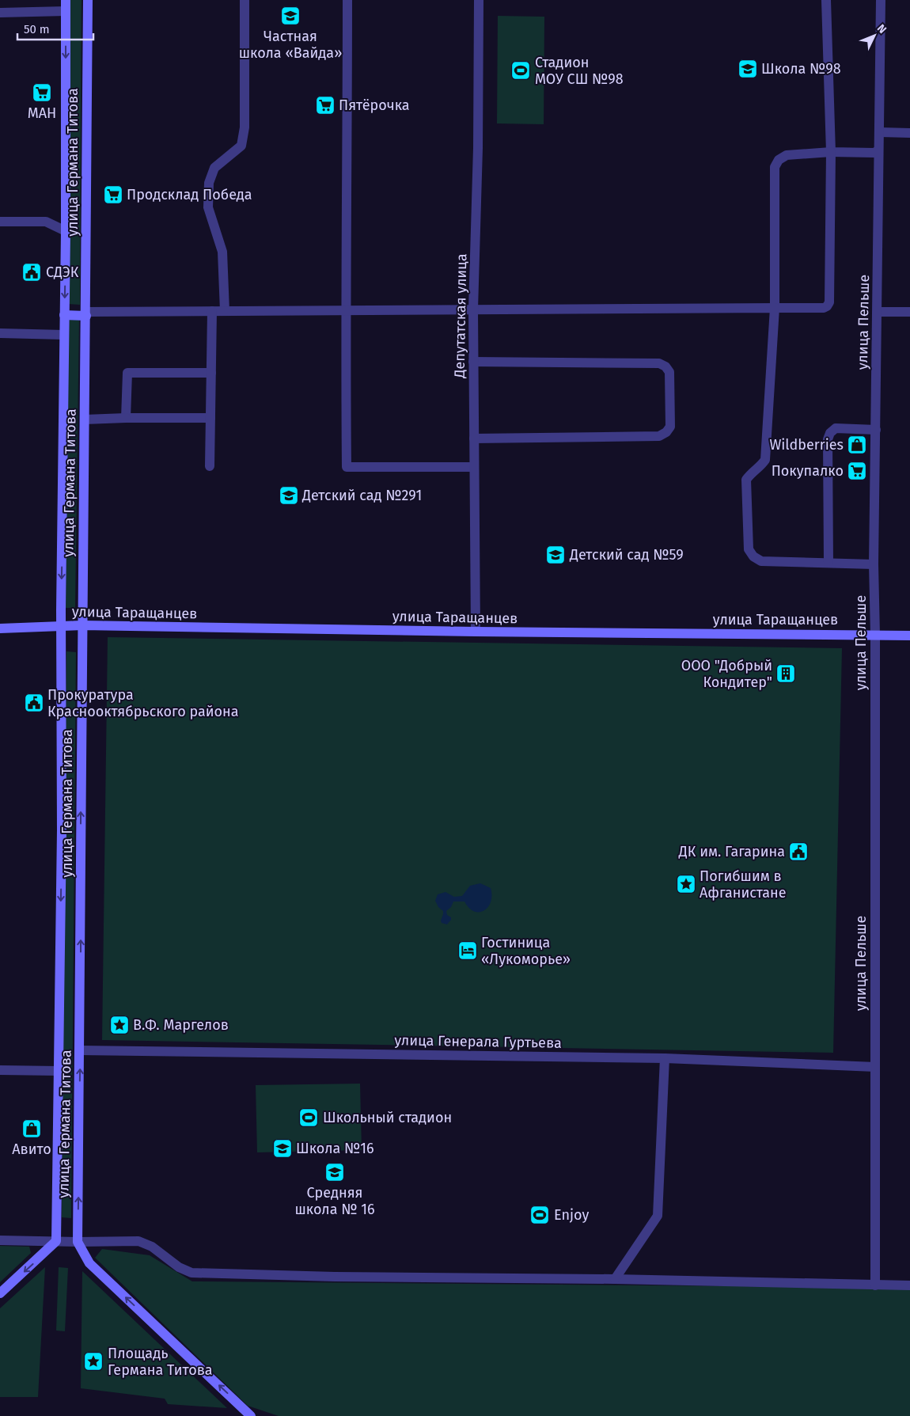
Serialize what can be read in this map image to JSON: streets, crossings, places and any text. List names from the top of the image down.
{
  "streets": {
    "street": [
      "улица Германа Титова",
      "Депутатская улица",
      "улица Пельше",
      "улица Таращанцев",
      "улица Генерала Гуртьева"
    ]
  },
  "crossings": [
    ["улица Германа Титова", "улица Таращанцев"],
    ["улица Германа Титова", "улица Генерала Гуртьева"],
    ["Депутатская улица", "улица Таращанцев"],
    ["улица Пельше", "улица Таращанцев"],
    ["улица Пельше", "улица Генерала Гуртьева"]
  ],
  "places": {
    "school or university": [
      "Частная школа «Вайда»",
      "Школа №98",
      "Детский сад №291",
      "Детский сад №59",
      "Школа №16",
      "Средняя школа № 16"
    ],
    "sports": ["Стадион МОУ СШ №98", "Школьный стадион", "Enjoy"],
    "supermarket": [
      "МАН",
      "Пятёрочка",
      "Продсклад Победа",
      "Покупалко"
    ],
    "public building": ["СДЭК", "Прокуратура Краснооктябрьского района", "ДК им. Гагарина"],
    "shop": ["Wildberries", "Авито"],
    "building": ["ООО \"Добрый Кондитер\""],
    "place": ["Погибшим в Афганистане", "В.Ф. Маргелов", "Площадь Германа Титова"],
    "hotel": ["Гостиница «Лукоморье»"]
  },
  "scale_bar": "50 m",
  "north": "top right"
}
